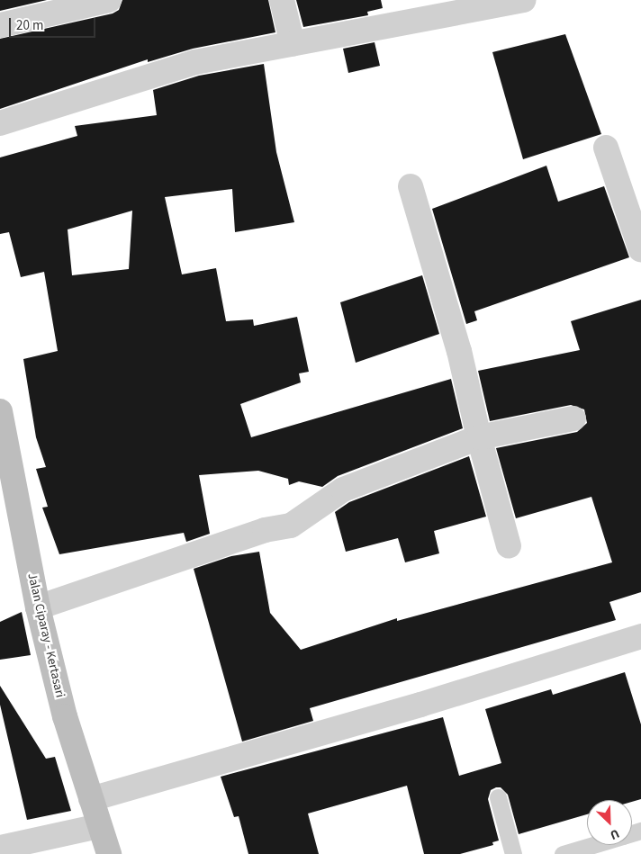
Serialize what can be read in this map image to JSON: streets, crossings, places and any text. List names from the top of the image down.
{
  "streets": {
    "main road": ["Jalan Ciparay - Kertasari"]
  },
  "scale_bar": "20 m",
  "north": "bottom right"
}
